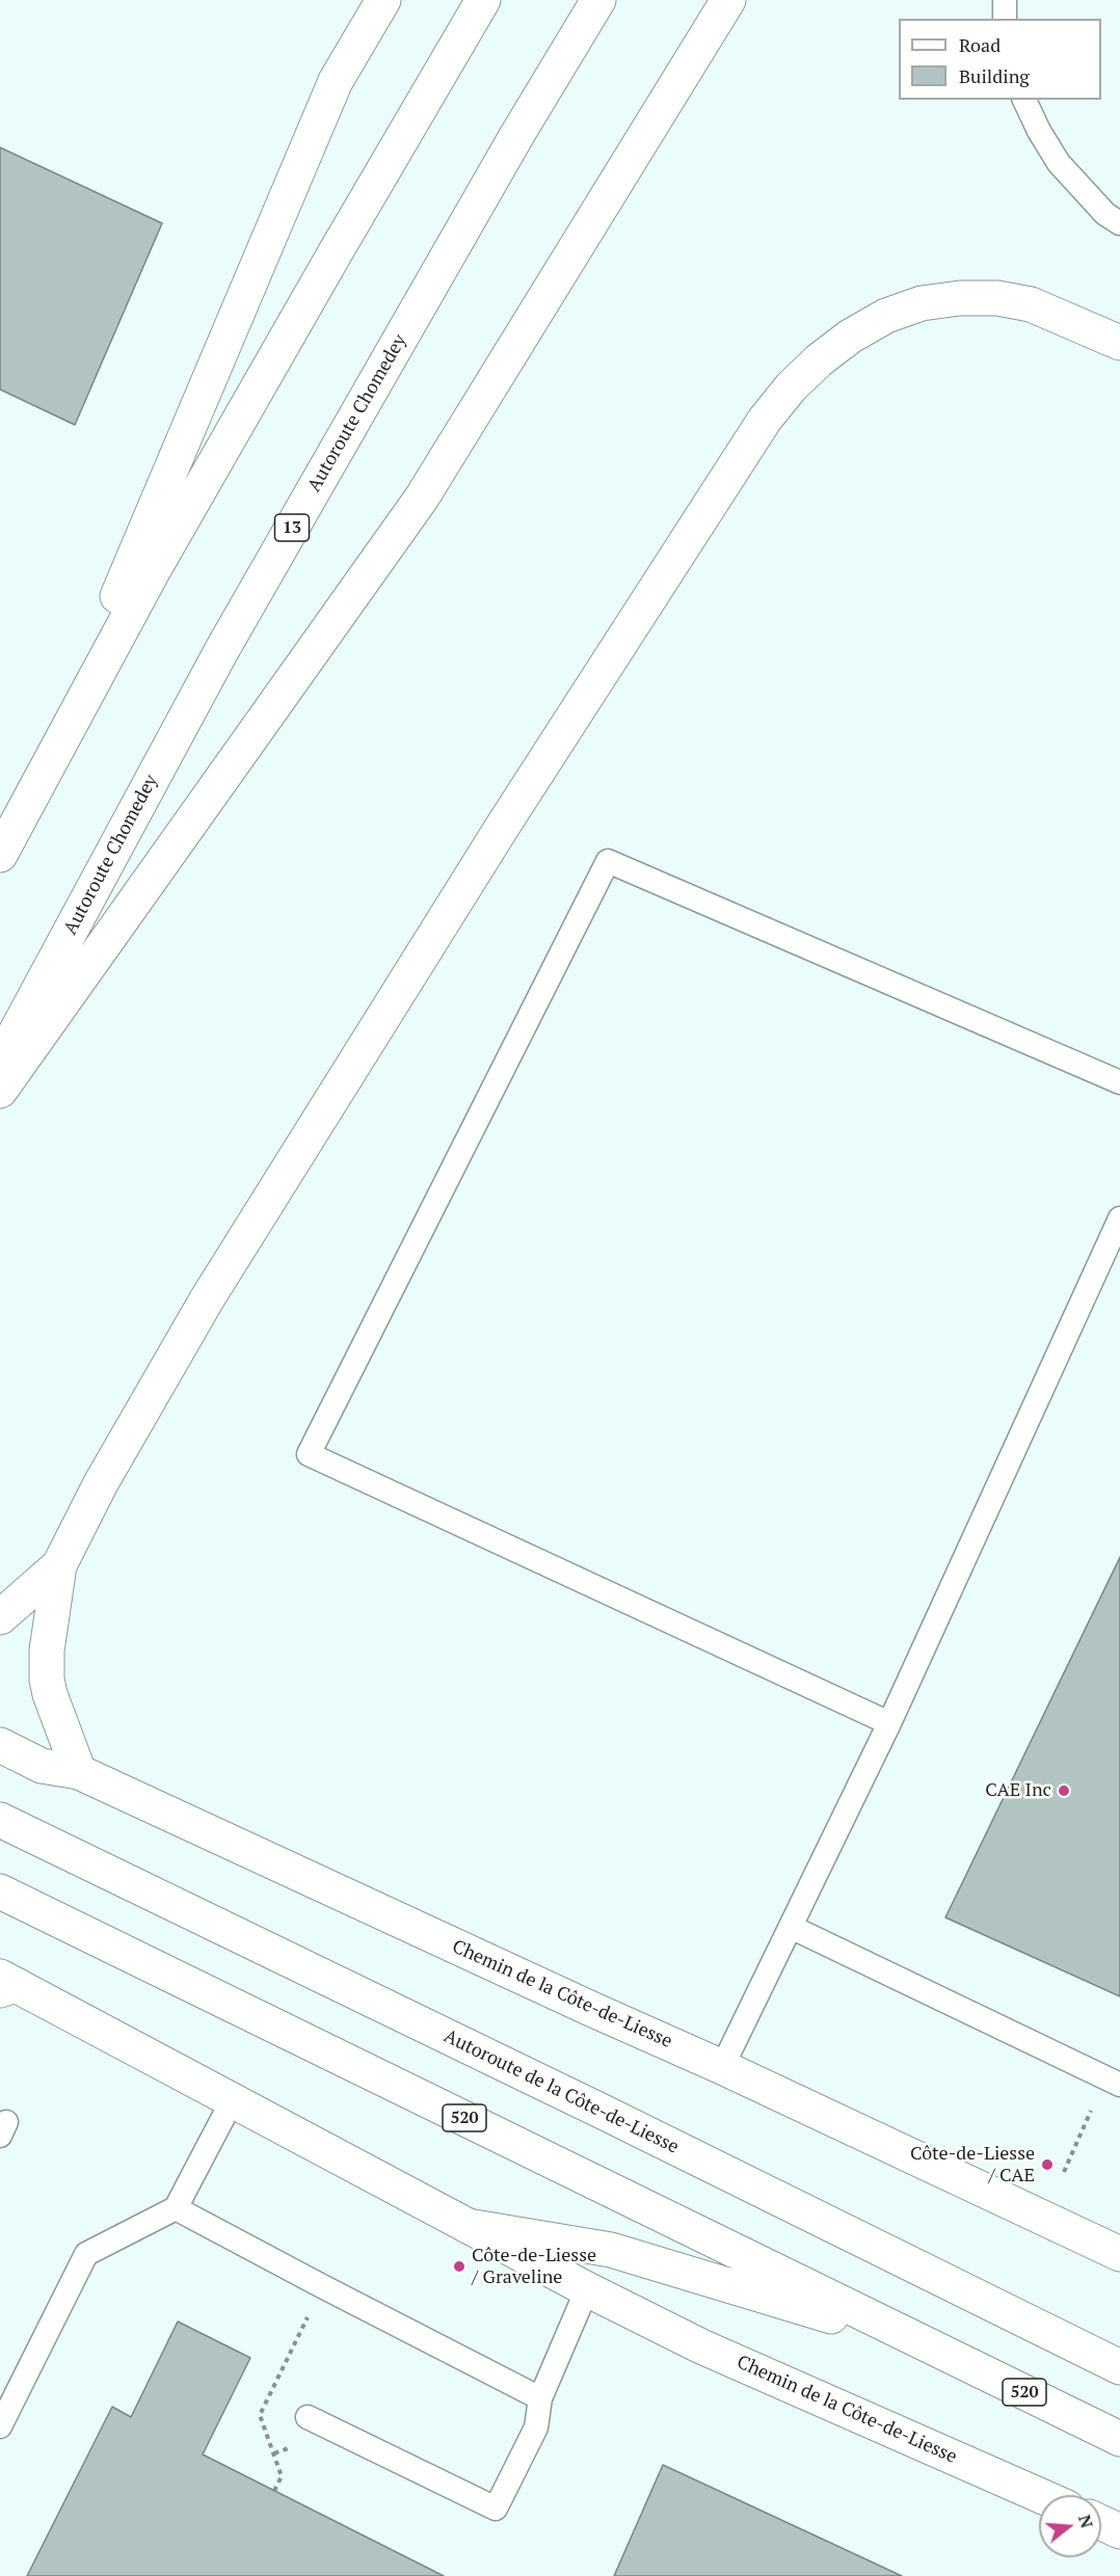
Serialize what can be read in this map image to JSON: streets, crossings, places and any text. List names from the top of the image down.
{
  "streets": {
    "main road": [
      "Autoroute Chomedey",
      "13",
      "Chemin de la Côte-de-Liesse",
      "Autoroute de la Côte-de-Liesse",
      "520"
    ]
  },
  "places": ["CAE Inc", "Côte-de-Liesse / CAE", "Côte-de-Liesse / Graveline"],
  "legend": ["Road", "Building"],
  "north": "right"
}
